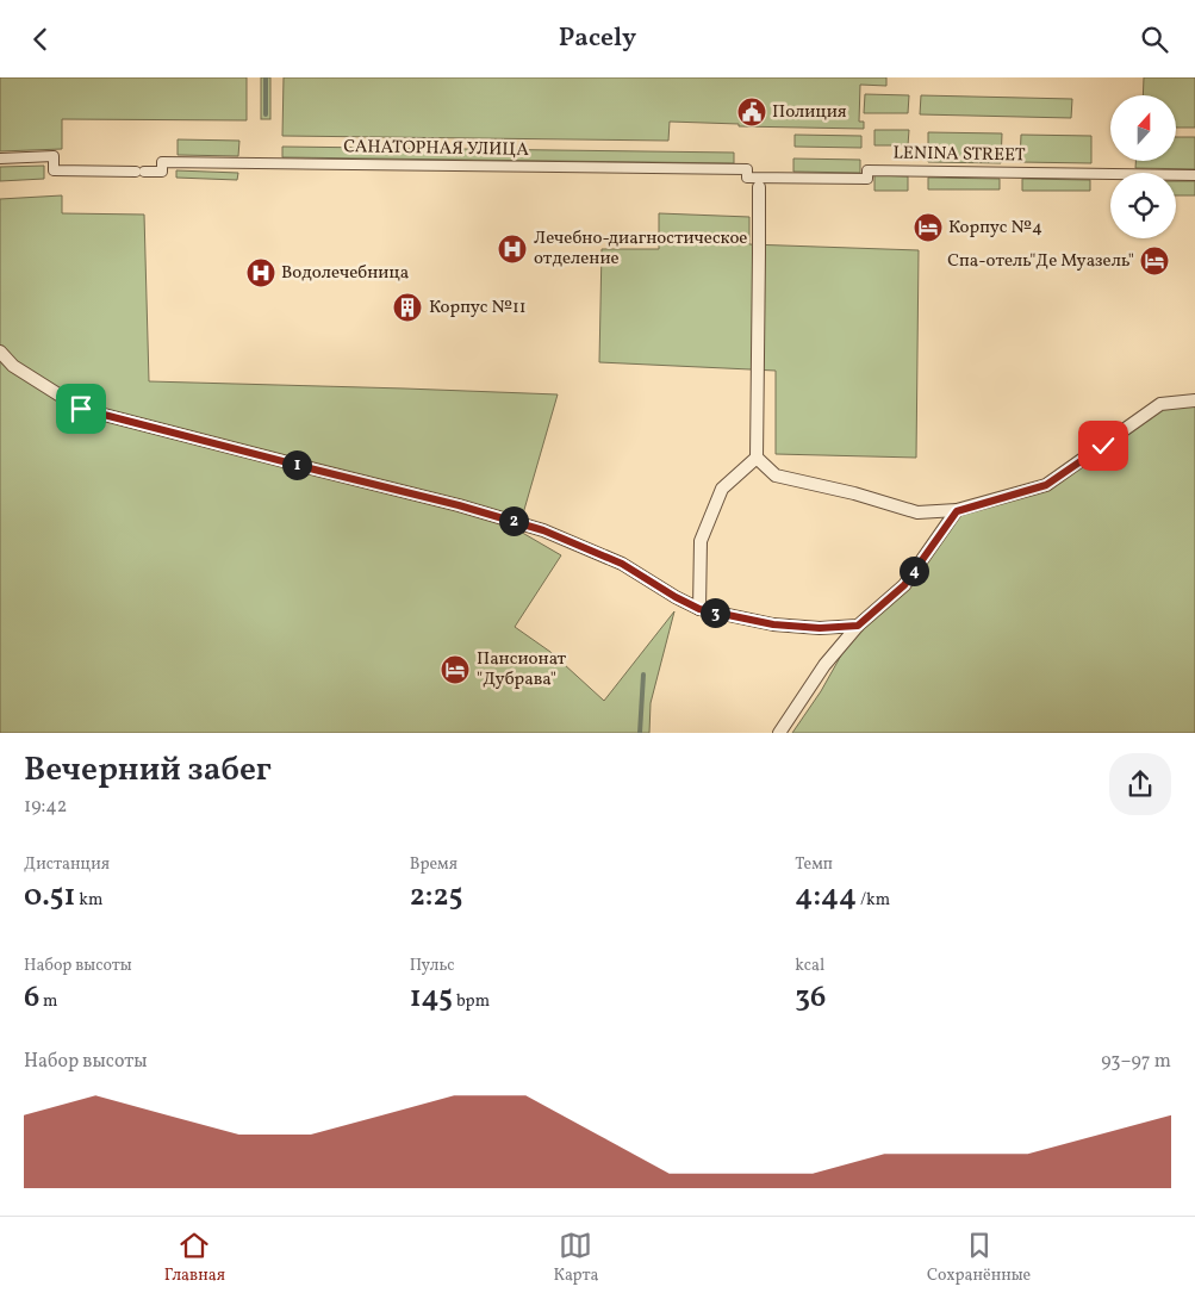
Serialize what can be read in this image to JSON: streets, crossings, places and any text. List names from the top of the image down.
{
  "streets": {
    "street": ["САНАТОРНАЯ УЛИЦА", "LENINA STREET"]
  },
  "crossings": [
    ["САНАТОРНАЯ УЛИЦА", "LENINA STREET"]
  ],
  "places": {
    "public building": ["Полиция"],
    "hotel": ["Корпус №4", "Спа-отель\"Де Муазель\"", "Пансионат \"Дубрава\""],
    "hospital": ["Лечебно-диагностическое отделение", "Водолечебница"],
    "building": ["Корпус №11"]
  },
  "north": "top",
  "page": {
    "header": "Pacely",
    "pins": [
      "1",
      "2",
      "4",
      "3"
    ],
    "heading": ["Вечерний забег", "19:42"],
    "stats": [
      ["Дистанция", "0.51 km"],
      ["Время", "2:25"],
      ["Темп", "4:44 /km"],
      ["Набор высоты", "6 m"],
      ["Пульс", "145 bpm"],
      ["kcal", "36"]
    ],
    "chart": ["Набор высоты", "93–97 m"],
    "tabs": ["Главная", "Карта", "Сохранённые"]
  }
}
